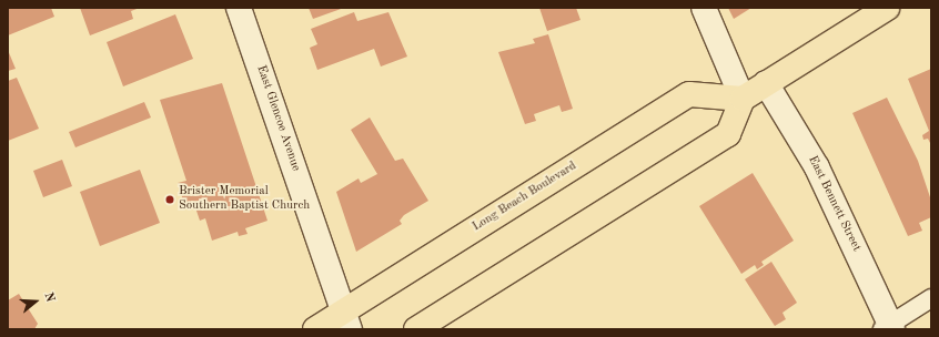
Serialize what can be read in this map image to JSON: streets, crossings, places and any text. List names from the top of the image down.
{
  "streets": {
    "main road": ["Long Beach Boulevard"],
    "street": ["East Glencoe Avenue", "East Bennett Street"]
  },
  "crossings": [
    ["East Glencoe Avenue", "Long Beach Boulevard"]
  ],
  "places": ["Brister Memorial Southern Baptist Church"],
  "north": "right"
}
